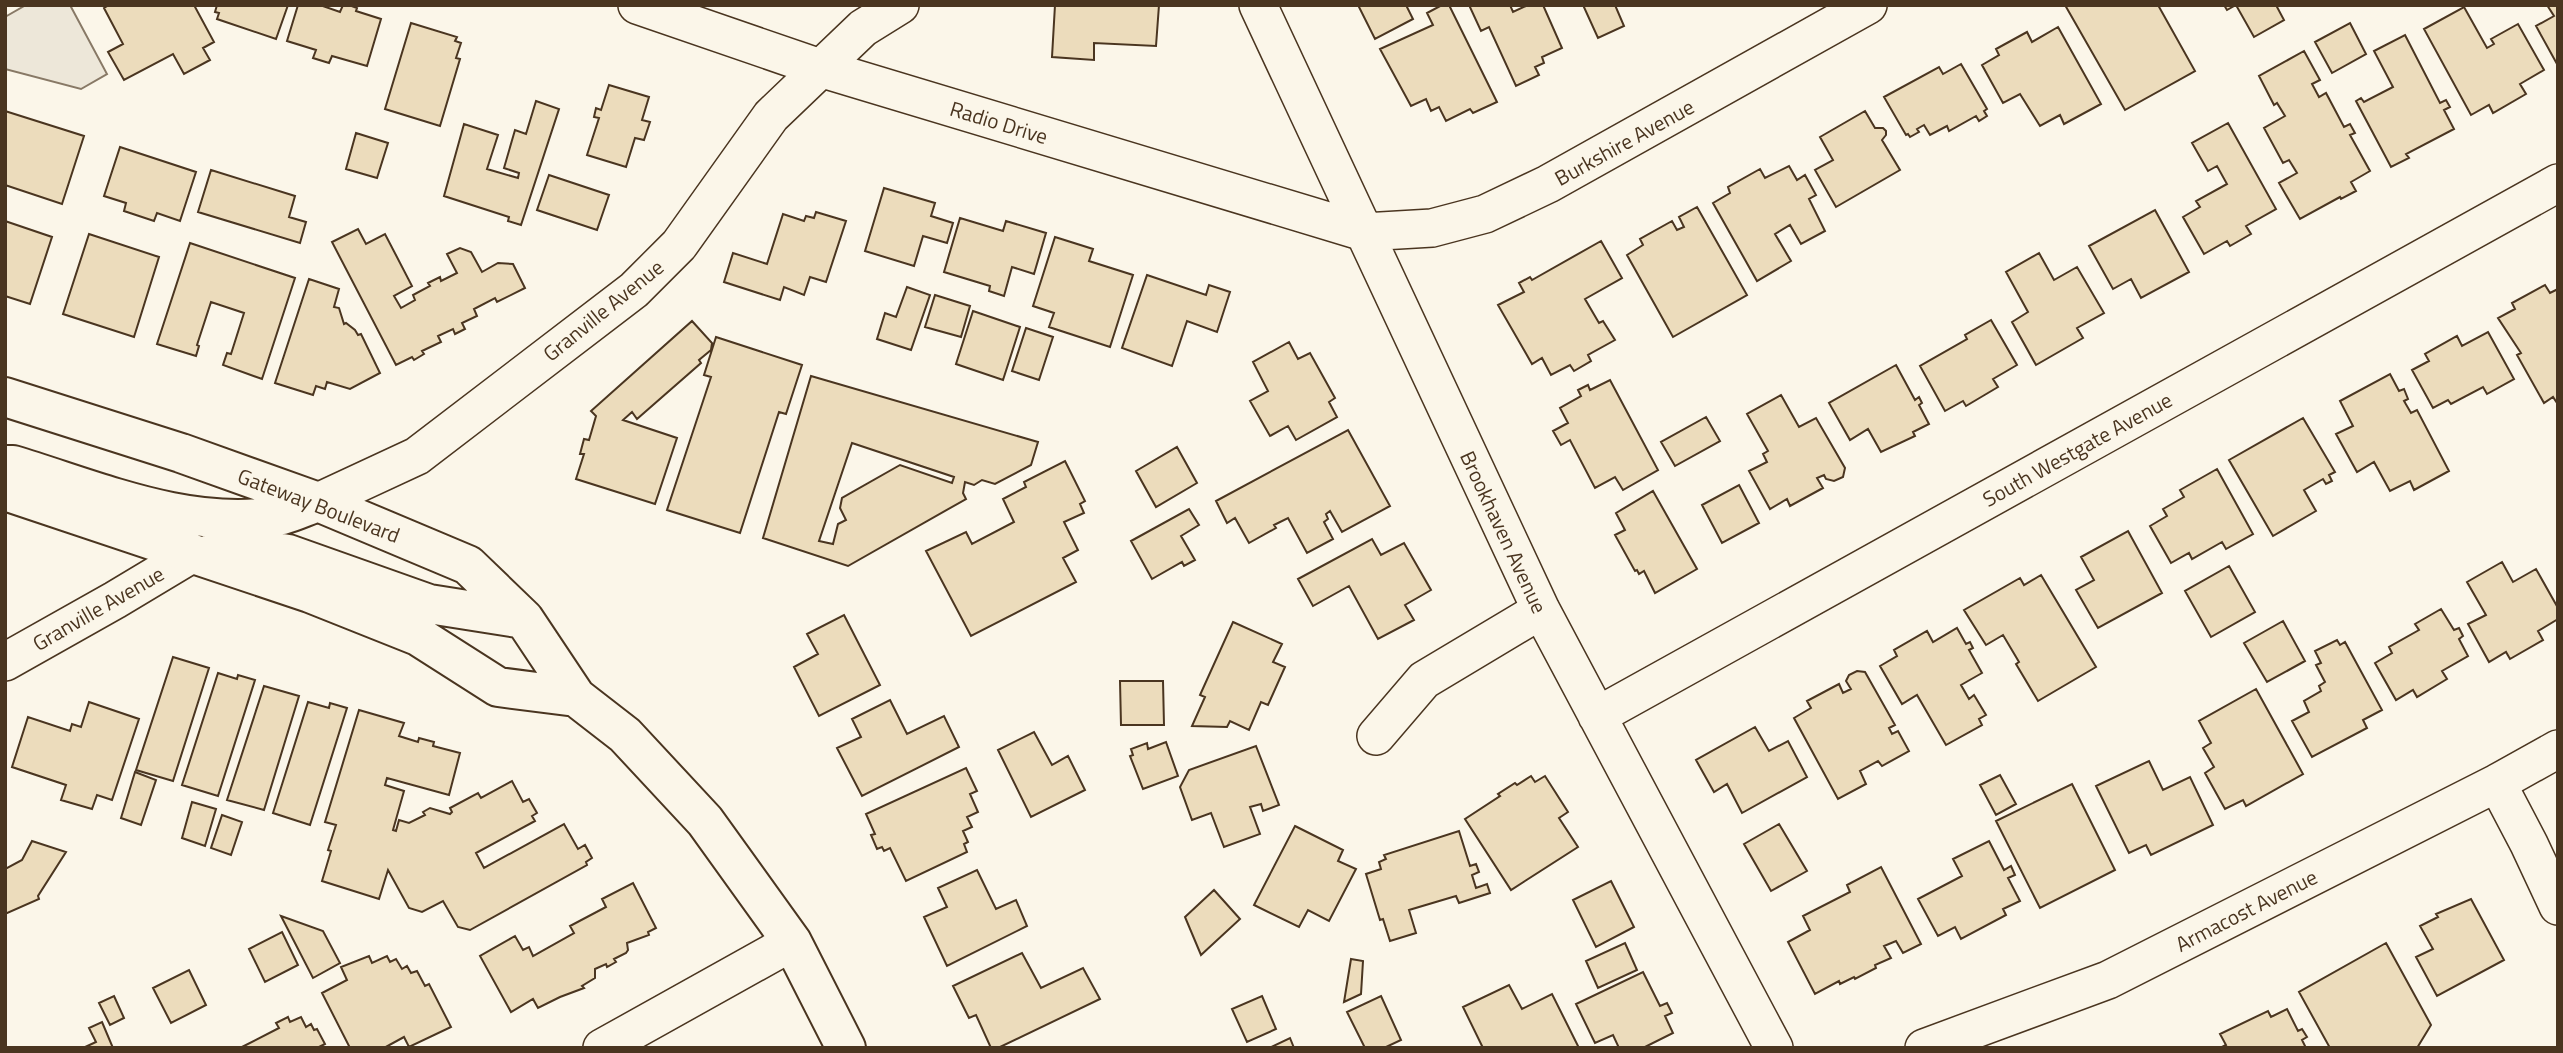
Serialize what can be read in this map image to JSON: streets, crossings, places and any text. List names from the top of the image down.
{
  "streets": {
    "main road": ["Gateway Boulevard"],
    "street": [
      "Radio Drive",
      "Burkshire Avenue",
      "Granville Avenue",
      "South Westgate Avenue",
      "Brookhaven Avenue",
      "Armacost Avenue"
    ]
  },
  "crossings": [
    ["Radio Drive", "Burkshire Avenue"],
    ["Radio Drive", "Granville Avenue"],
    ["Radio Drive", "Brookhaven Avenue"],
    ["Burkshire Avenue", "Brookhaven Avenue"],
    ["Granville Avenue", "Gateway Boulevard"],
    ["South Westgate Avenue", "Brookhaven Avenue"]
  ]
}
